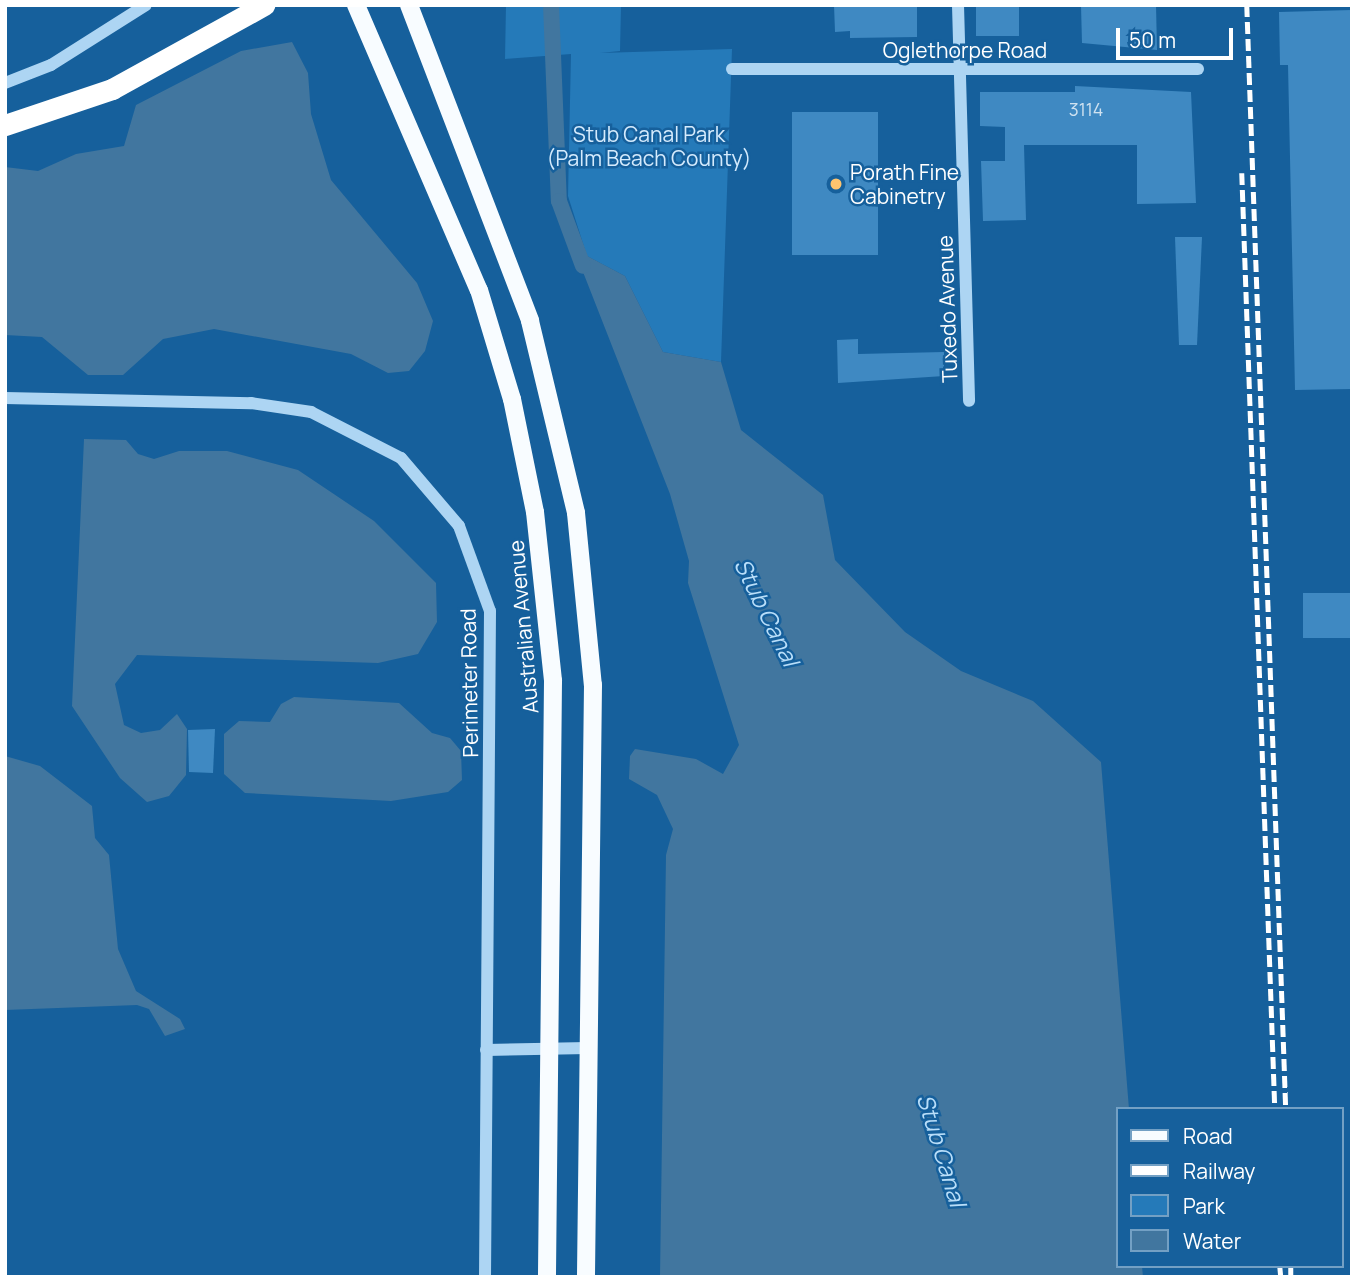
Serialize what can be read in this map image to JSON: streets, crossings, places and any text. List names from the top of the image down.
{
  "streets": {
    "main road": ["Australian Avenue"],
    "street": ["Oglethorpe Road", "Tuxedo Avenue", "Perimeter Road"]
  },
  "crossings": [
    ["Oglethorpe Road", "Tuxedo Avenue"]
  ],
  "water": ["Stub Canal"],
  "parks": ["Stub Canal Park (Palm Beach County)"],
  "places": ["Porath Fine Cabinetry"],
  "house_numbers": ["3114"],
  "legend": [
    "Road",
    "Railway",
    "Park",
    "Water"
  ],
  "scale_bar": "50 m"
}
